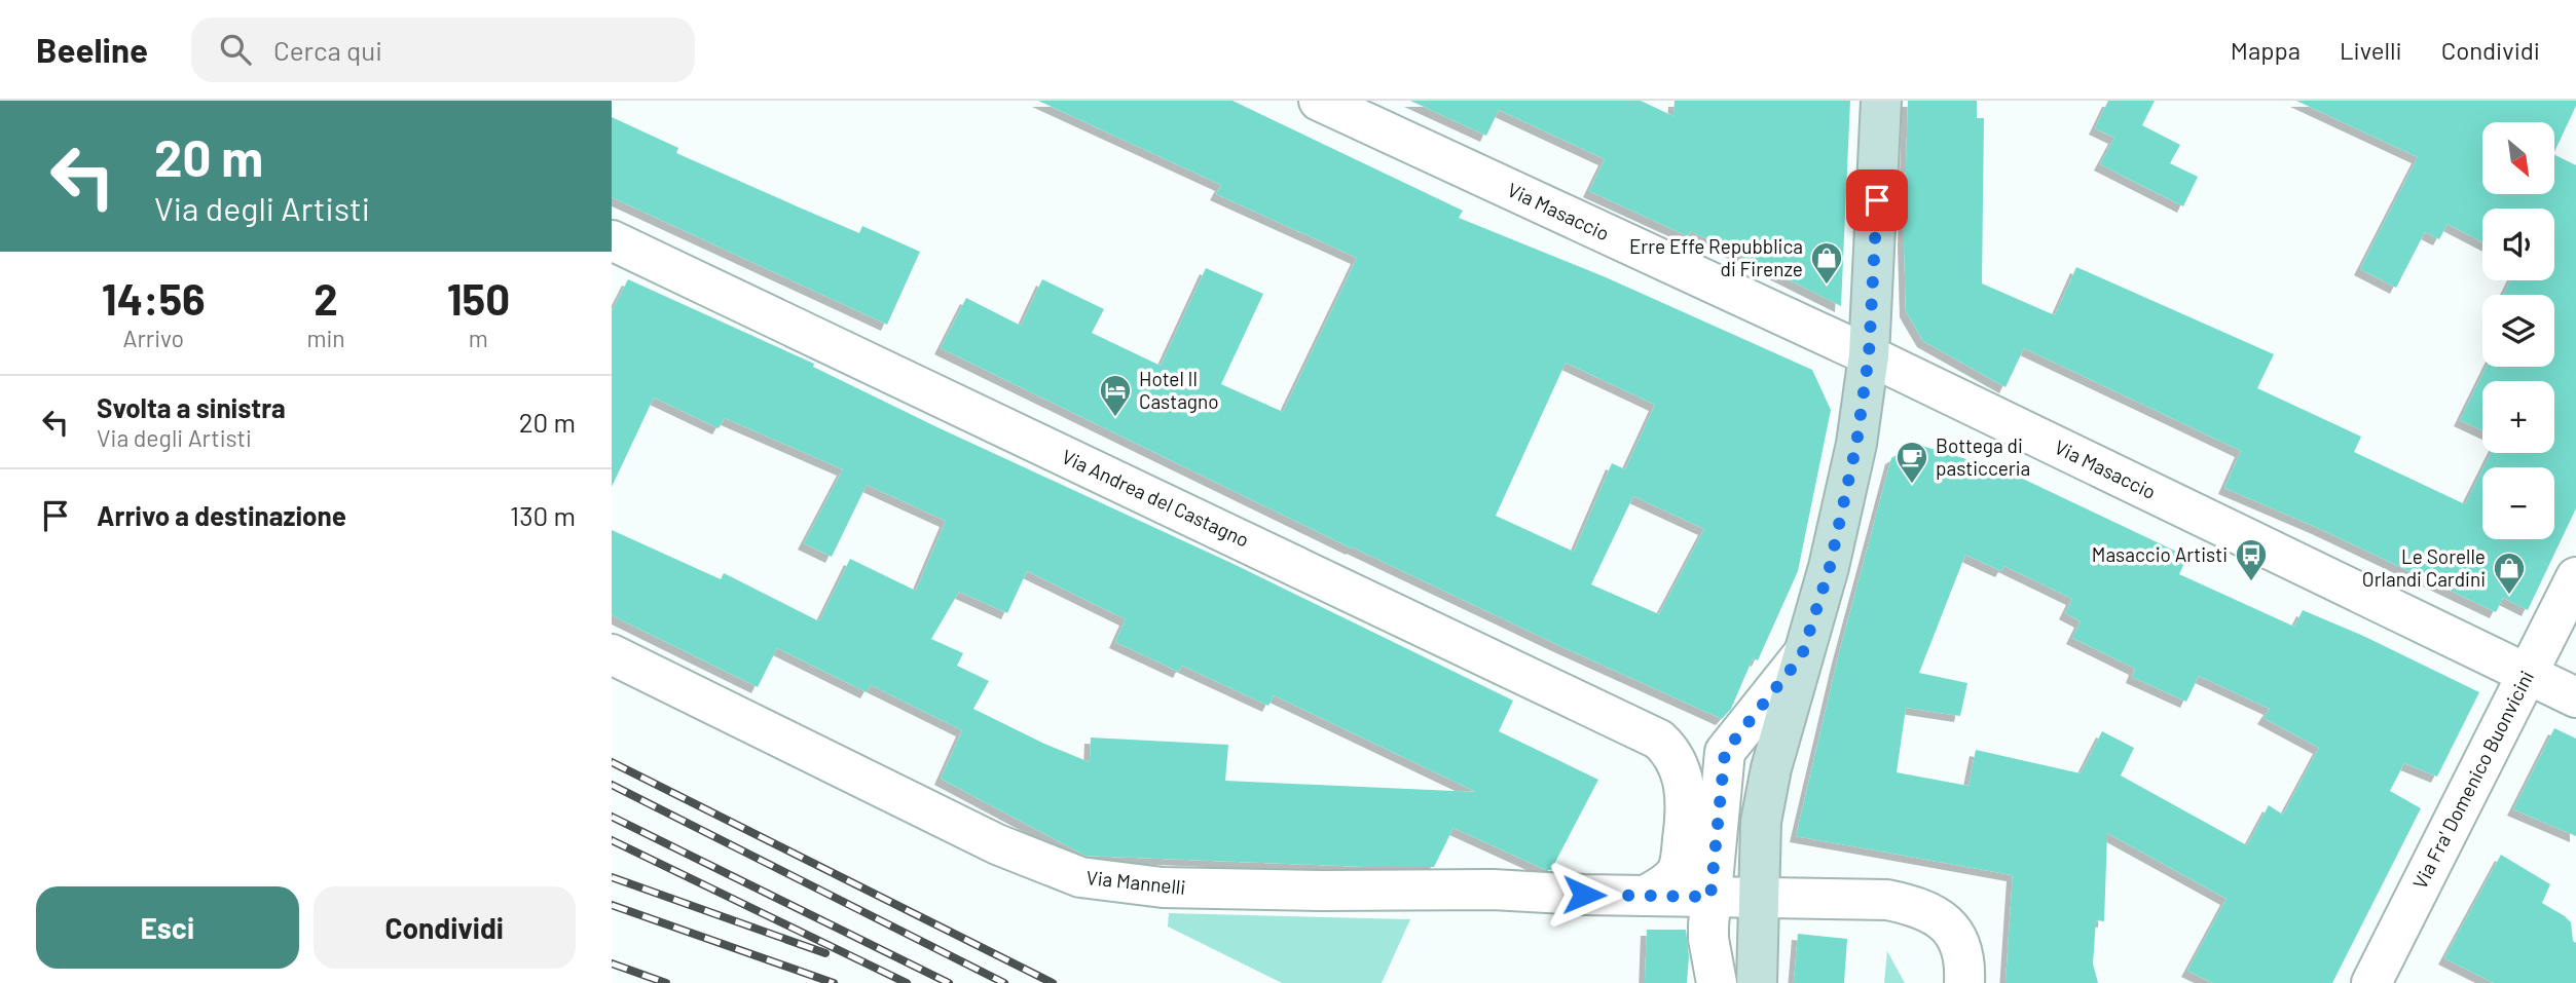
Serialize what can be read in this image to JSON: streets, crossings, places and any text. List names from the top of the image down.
{
  "streets": {
    "street": [
      "Via Masaccio",
      "Via Andrea del Castagno",
      "Via Fra' Domenico Buonvicini",
      "Via Mannelli"
    ]
  },
  "crossings": [
    ["Via Masaccio", "Via Fra' Domenico Buonvicini"],
    ["Via Andrea del Castagno", "Via Mannelli"]
  ],
  "places": {
    "shop": ["Erre Effe Repubblica di Firenze", "Le Sorelle Orlandi Cardini"],
    "hotel": ["Hotel Il Castagno"],
    "cafe": ["Bottega di pasticceria"],
    "bus stop": ["Masaccio Artisti"]
  },
  "north": "bottom right",
  "page": {
    "header": "Beeline",
    "search": "Cerca qui",
    "nav": ["Mappa", "Livelli", "Condividi"],
    "turn": ["20 m", "Via degli Artisti"],
    "map_buttons": ["+", "−"],
    "eta": [
      "14:56",
      "Arrivo",
      "2",
      "min",
      "150",
      "m"
    ],
    "list": [
      {
        "name": "Svolta a sinistra",
        "note": "Via degli Artisti",
        "value": "20 m"
      },
      {
        "name": "Arrivo a destinazione",
        "value": "130 m"
      }
    ],
    "buttons": ["Esci", "Condividi"]
  }
}
